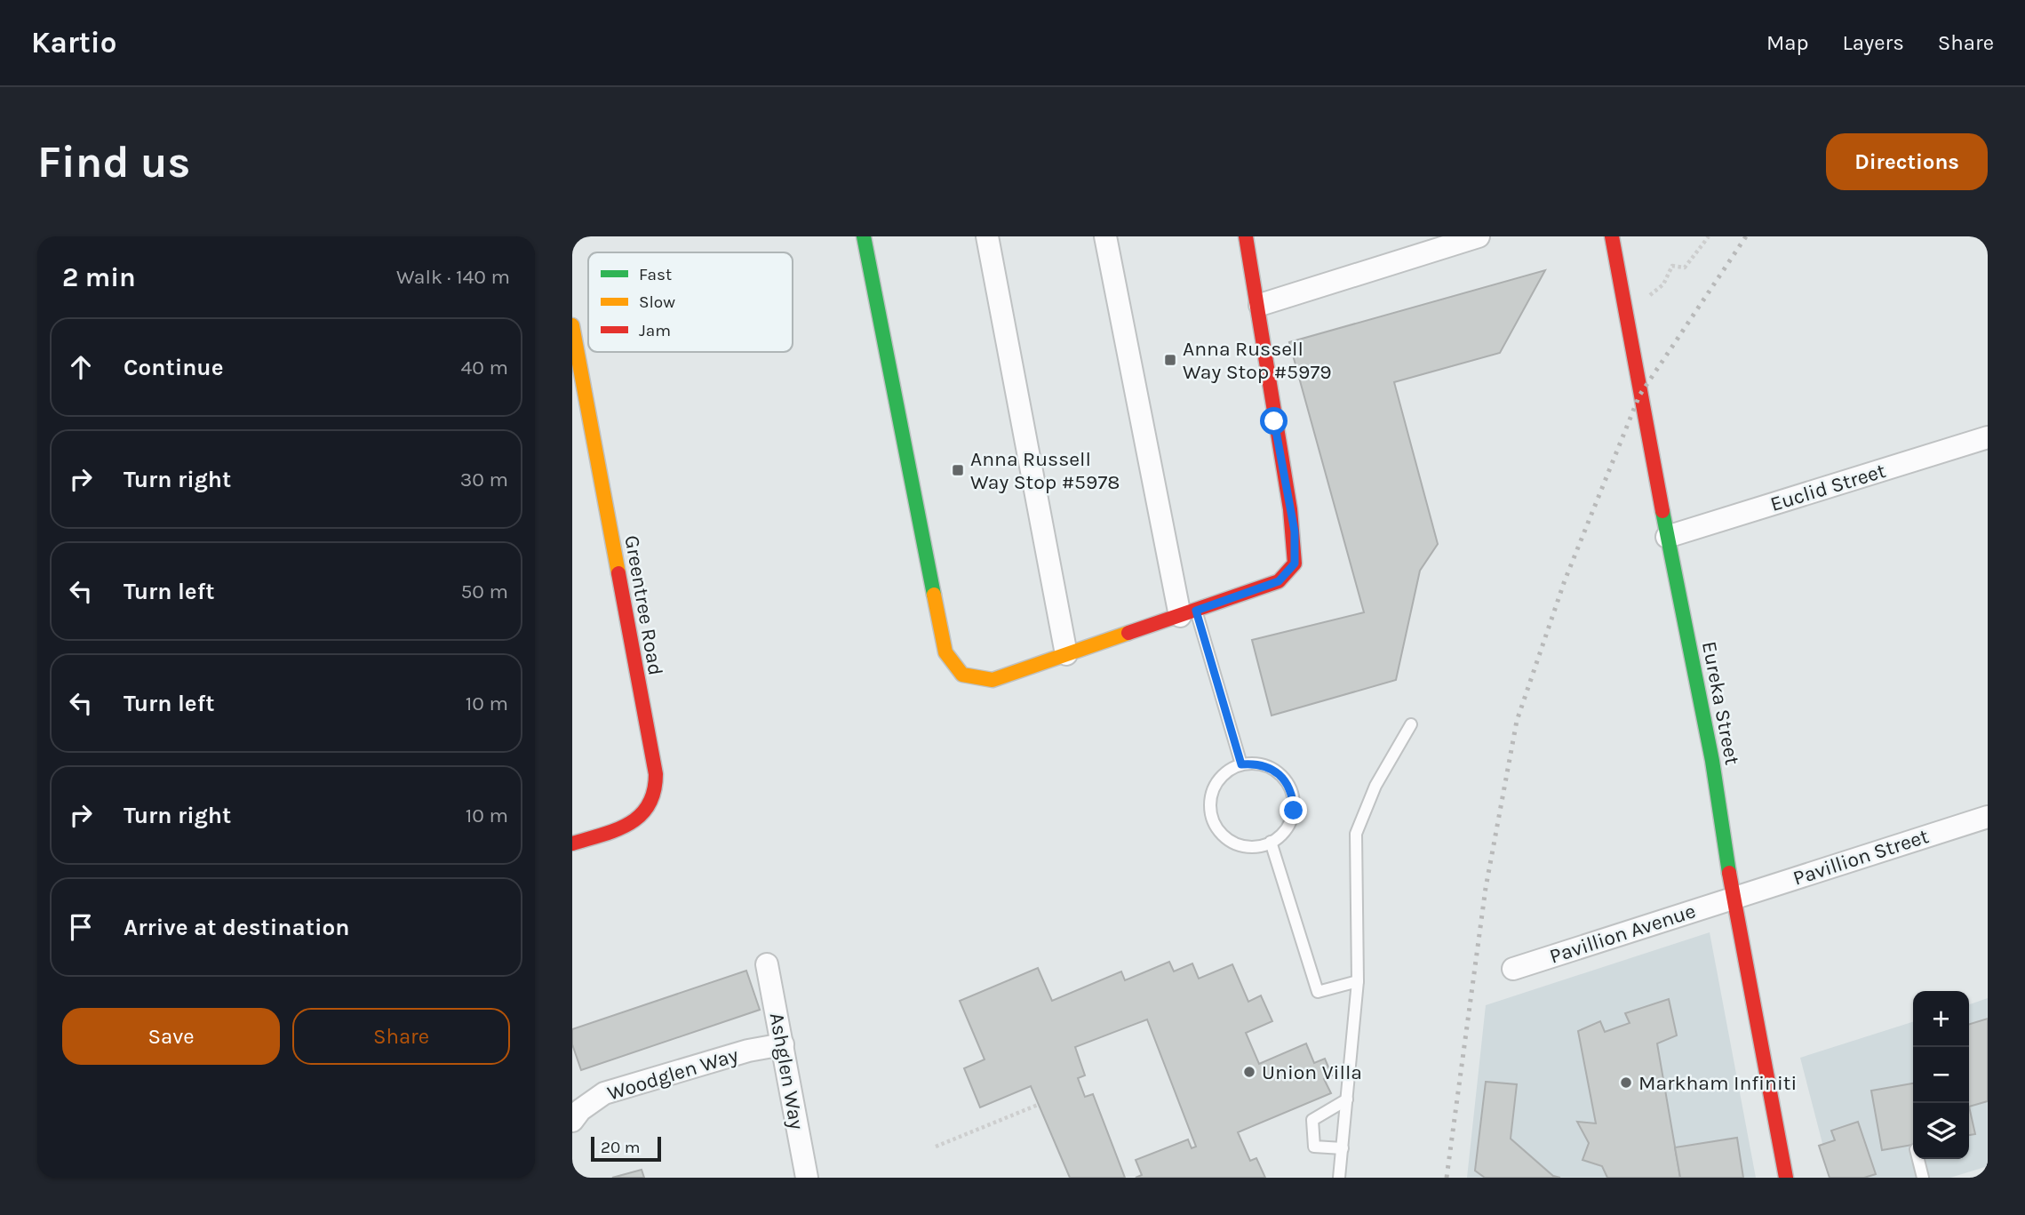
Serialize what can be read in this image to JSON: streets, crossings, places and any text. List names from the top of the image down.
{
  "streets": {
    "street": [
      "Euclid Street",
      "Greentree Road",
      "Eureka Street",
      "Pavillion Street",
      "Pavillion Avenue",
      "Ashglen Way",
      "Woodglen Way"
    ]
  },
  "crossings": [
    ["Euclid Street", "Eureka Street"],
    ["Eureka Street", "Pavillion Street"],
    ["Eureka Street", "Pavillion Avenue"],
    ["Pavillion Street", "Pavillion Avenue"],
    ["Ashglen Way", "Woodglen Way"]
  ],
  "places": {
    "transit": ["Anna Russell Way Stop #5979", "Anna Russell Way Stop #5978"],
    "other": ["Union Villa", "Markham Infiniti"]
  },
  "legend": ["Fast", "Slow", "Jam"],
  "scale_bar": "20 m",
  "page": {
    "header": "Kartio",
    "nav": ["Map", "Layers", "Share"],
    "buttons": [
      "Directions",
      ["Save", "Share"]
    ],
    "title": "Find us",
    "heading": ["2 min", "Walk · 140 m"],
    "list": [
      ["Continue", "40 m"],
      ["Turn right", "30 m"],
      ["Turn left", "50 m"],
      ["Turn left", "10 m"],
      ["Turn right", "10 m"],
      "Arrive at destination"
    ],
    "map_buttons": ["+", "−"],
    "scale": "20 m"
  }
}
